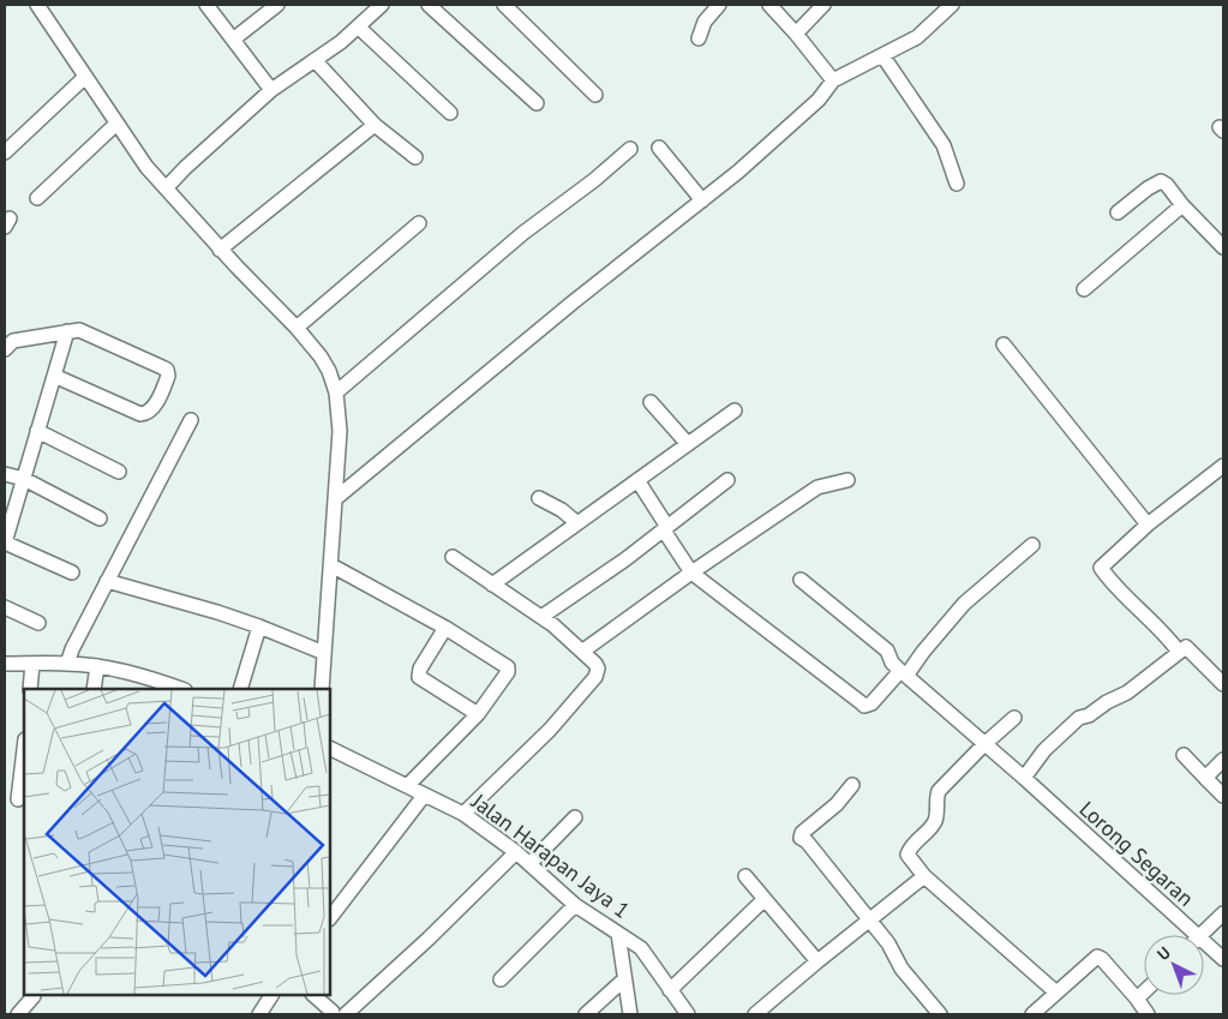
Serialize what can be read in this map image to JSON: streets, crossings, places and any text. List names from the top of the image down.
{
  "streets": {
    "street": ["Lorong Segaran", "Jalan Harapan Jaya 1"]
  },
  "north": "top left"
}
